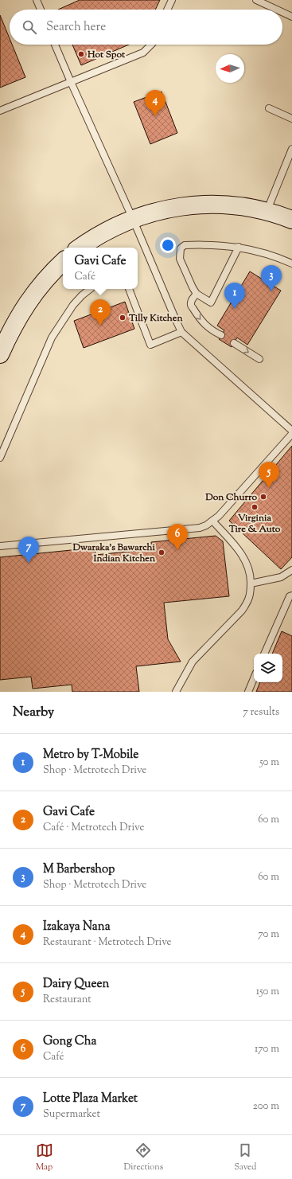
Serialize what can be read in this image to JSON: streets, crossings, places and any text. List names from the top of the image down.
{
  "places": [
    "Hot Spot",
    "Tilly Kitchen",
    "Don Churro",
    "Virginia Tire & Auto",
    "Dwaraka's Bawarchi Indian Kitchen"
  ],
  "north": "left",
  "page": {
    "search": "Search here",
    "pins": [
      "4",
      "3",
      "1",
      "2",
      "5",
      "6",
      "7"
    ],
    "popup": ["Gavi Cafe", "Café"],
    "heading": ["Nearby", "7 results"],
    "list": [
      {
        "mark": "1",
        "name": "Metro by T-Mobile",
        "note": "Shop · Metrotech Drive",
        "value": "50 m"
      },
      {
        "mark": "2",
        "name": "Gavi Cafe",
        "note": "Café · Metrotech Drive",
        "value": "60 m"
      },
      {
        "mark": "3",
        "name": "M Barbershop",
        "note": "Shop · Metrotech Drive",
        "value": "60 m"
      },
      {
        "mark": "4",
        "name": "Izakaya Nana",
        "note": "Restaurant · Metrotech Drive",
        "value": "70 m"
      },
      {
        "mark": "5",
        "name": "Dairy Queen",
        "note": "Restaurant",
        "value": "150 m"
      },
      {
        "mark": "6",
        "name": "Gong Cha",
        "note": "Café",
        "value": "170 m"
      },
      {
        "mark": "7",
        "name": "Lotte Plaza Market",
        "note": "Supermarket",
        "value": "200 m"
      }
    ],
    "nav": ["Map", "Directions", "Saved"]
  }
}
